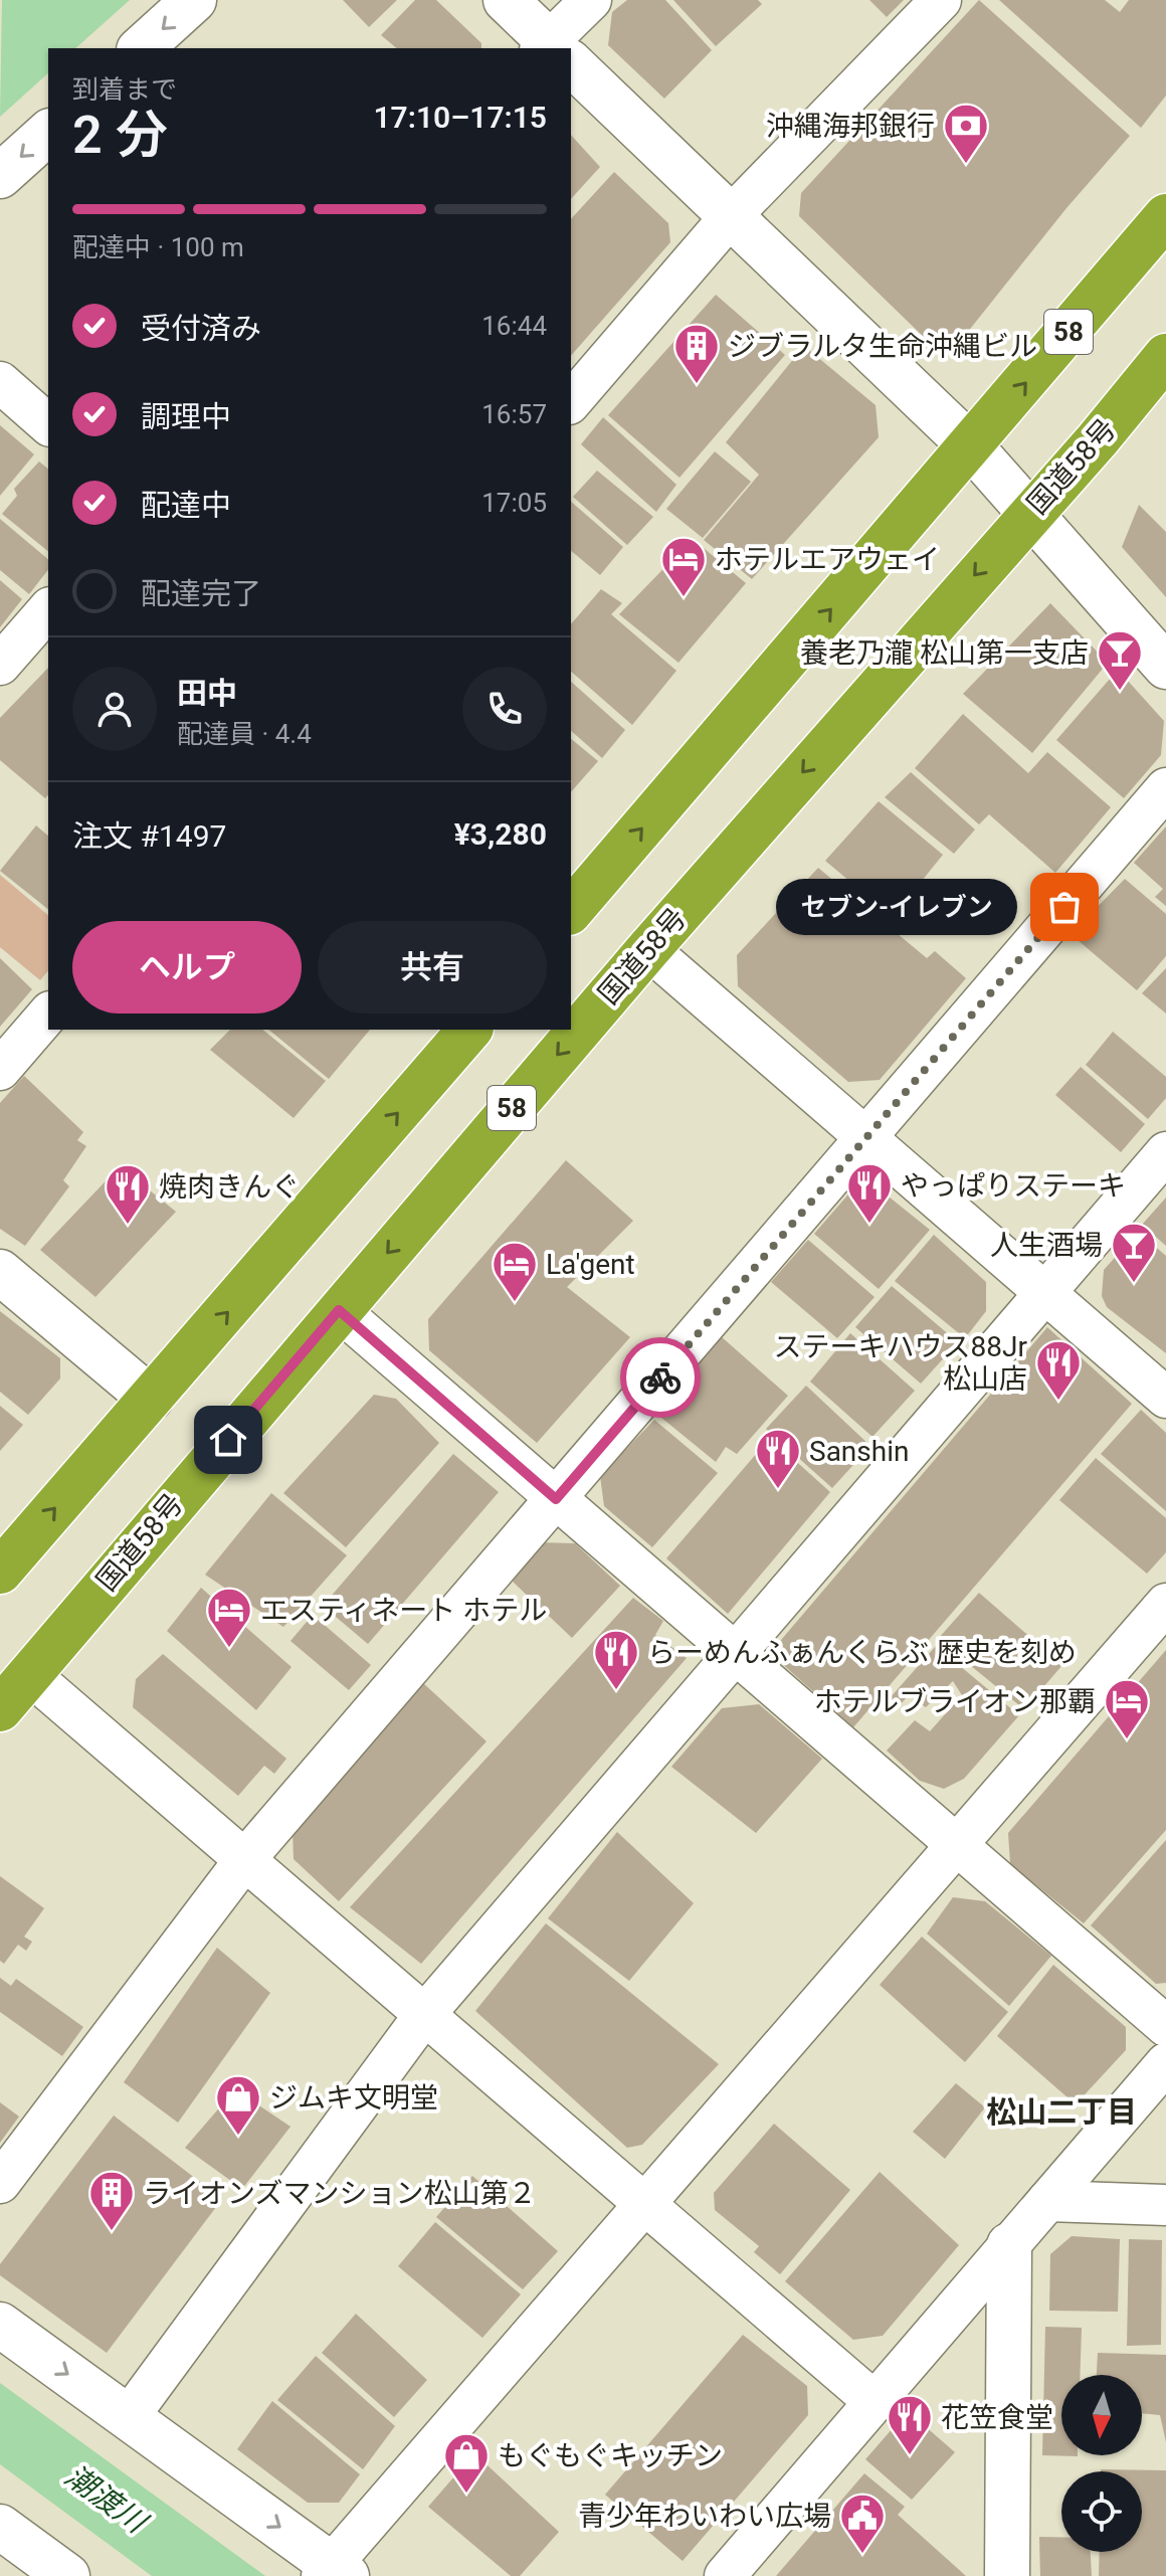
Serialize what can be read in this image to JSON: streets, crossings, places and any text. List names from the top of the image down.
{
  "streets": {
    "highway": ["58", "国道58号"]
  },
  "districts": ["松山二丁目"],
  "water": ["潮渡川"],
  "places": {
    "bank": ["沖縄海邦銀行"],
    "building": ["ジブラルタ生命沖縄ビル", "ライオンズマンション松山第２"],
    "hotel": [
      "ホテルエアウェイ",
      "La'gent",
      "エスティネート ホテル",
      "ホテルブライオン那覇"
    ],
    "bar": ["養老乃瀧 松山第一支店", "人生酒場"],
    "other": ["セブン-イレブン"],
    "restaurant": [
      "やっぱりステーキ",
      "焼肉きんぐ",
      "ステーキハウス88Jr 松山店",
      "Sanshin",
      "らーめんふぁんくらぶ 歴史を刻め",
      "花笠食堂"
    ],
    "shop": ["ジムキ文明堂", "もぐもぐキッチン"],
    "public building": ["青少年わいわい広場"]
  },
  "north": "bottom",
  "page": {
    "heading": ["2 分", "到着まで", "17:10–17:15"],
    "panel": [
      "田中",
      "配達員 · 4.4",
      "注文 #1497",
      "¥3,280"
    ],
    "bar": "配達中 · 100 m",
    "list": [
      ["受付済み", "16:44"],
      ["調理中", "16:57"],
      ["配達中", "17:05"],
      "配達完了"
    ],
    "bubble": "セブン-イレブン",
    "buttons": ["ヘルプ", "共有"]
  }
}
